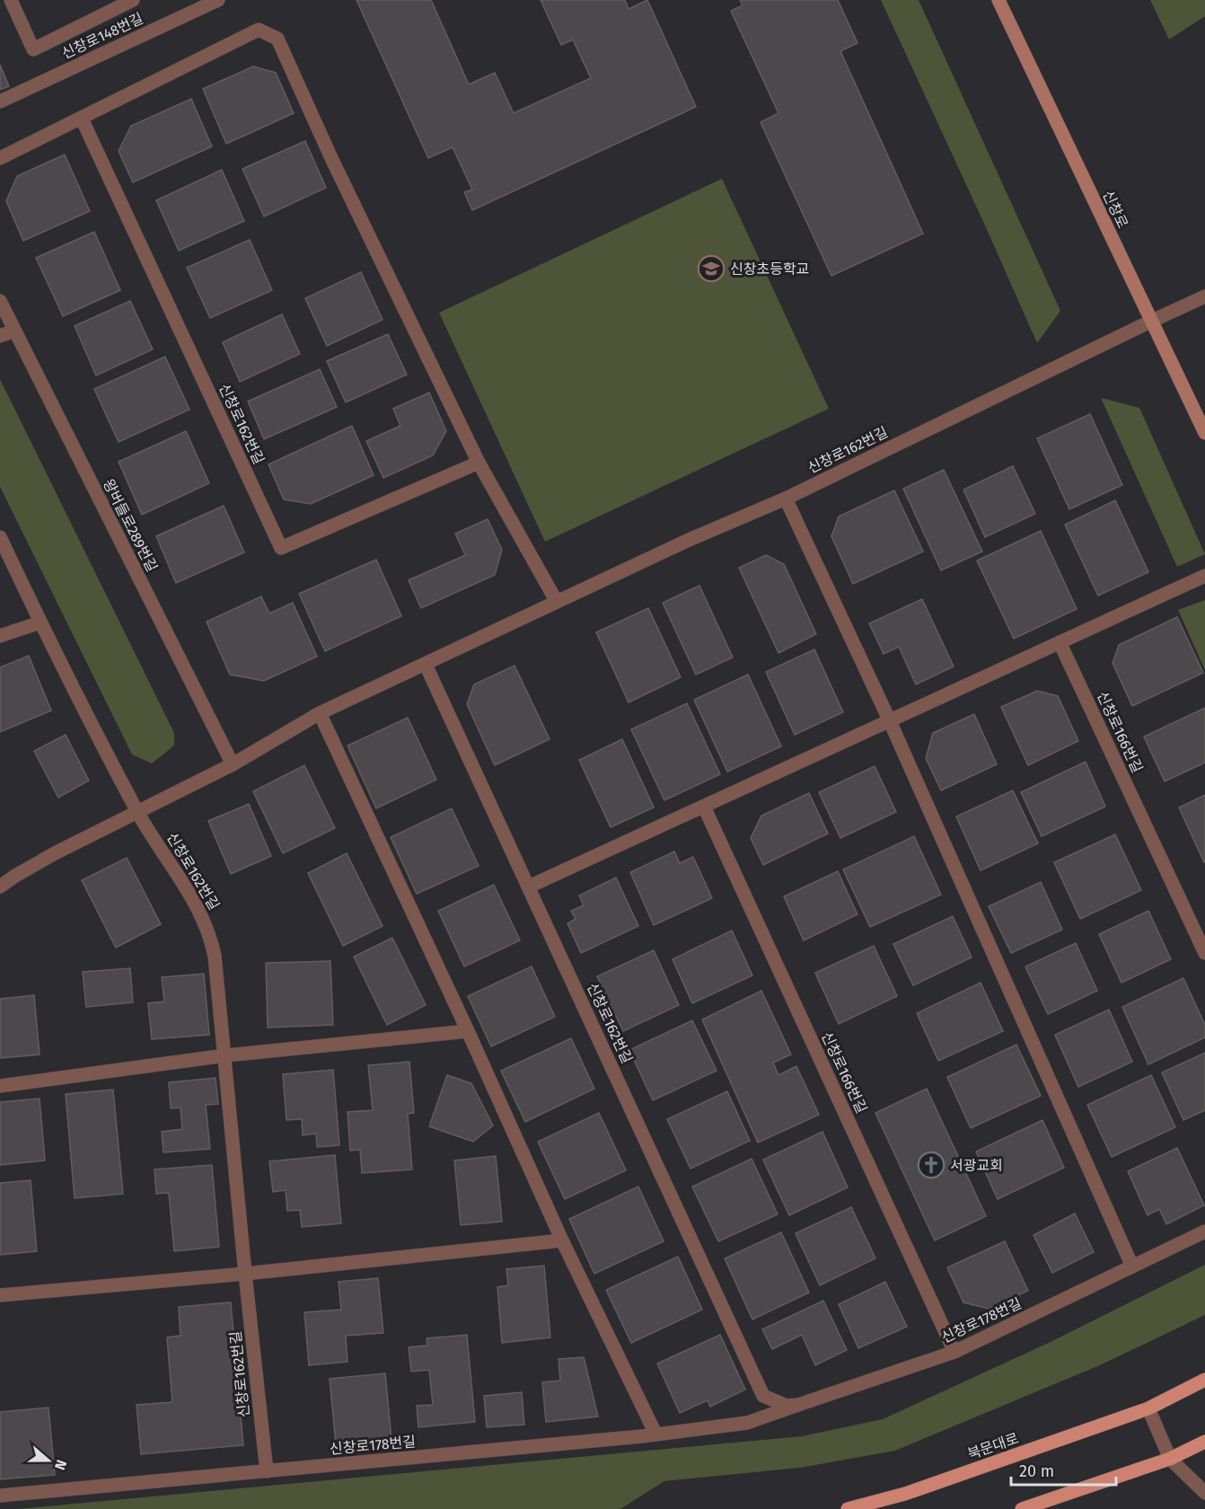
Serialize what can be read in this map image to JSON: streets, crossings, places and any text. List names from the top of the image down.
{
  "streets": {
    "main road": ["신창로", "북문대로"],
    "street": [
      "신창로148번길",
      "신창로162번길",
      "왕버들로289번길",
      "신창로166번길",
      "신창로178번길"
    ]
  },
  "crossings": [
    ["신창로", "신창로162번길"],
    ["신창로162번길", "왕버들로289번길"],
    ["신창로162번길", "신창로178번길"],
    ["신창로166번길", "신창로178번길"]
  ],
  "places": {
    "school or university": ["신창초등학교"],
    "church": ["서광교회"]
  },
  "scale_bar": "20 m",
  "north": "right"
}
